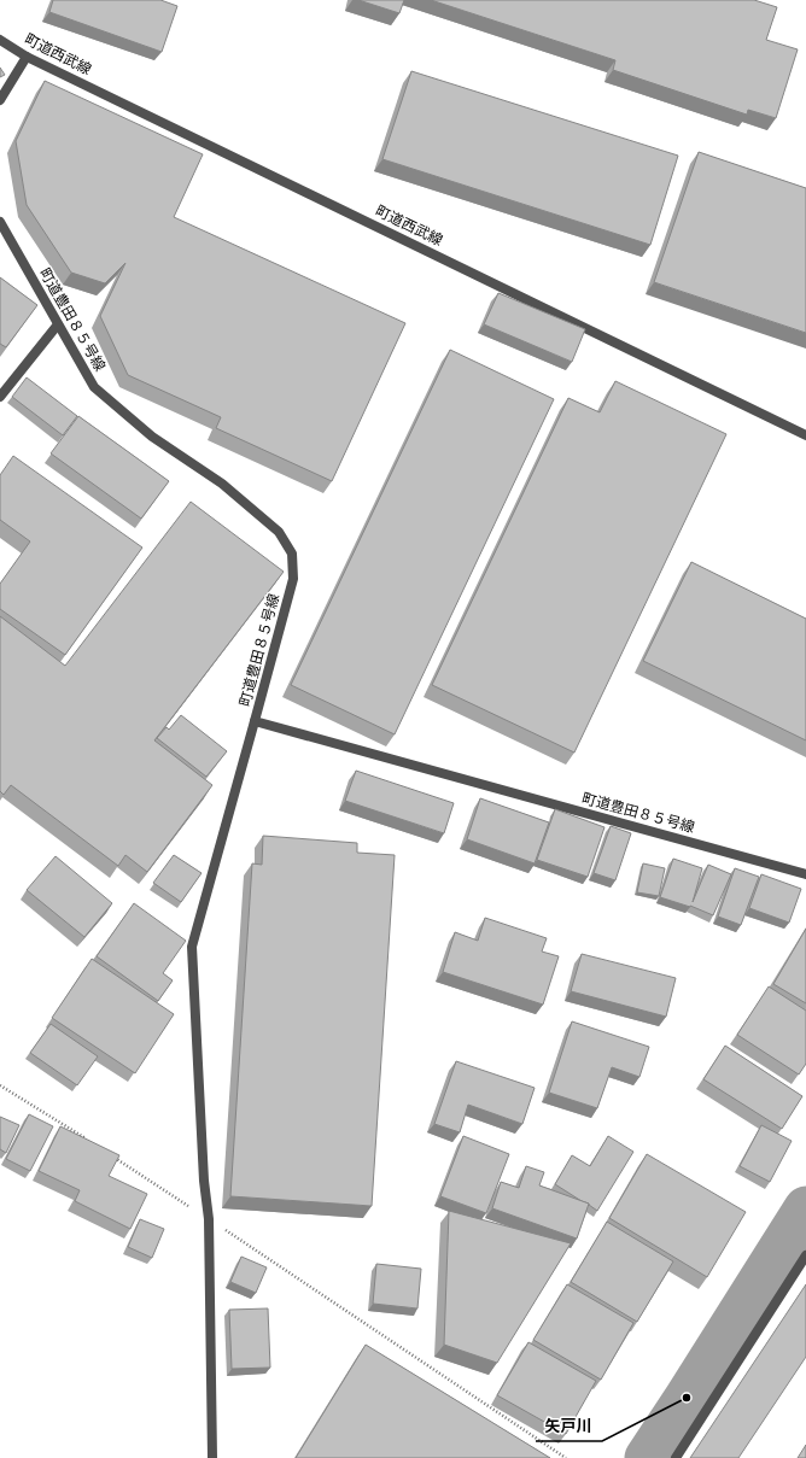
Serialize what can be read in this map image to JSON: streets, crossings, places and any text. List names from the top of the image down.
{
  "streets": {
    "street": ["町道西武線", "町道豊田８５号線"]
  },
  "places": ["矢戸川"]
}
